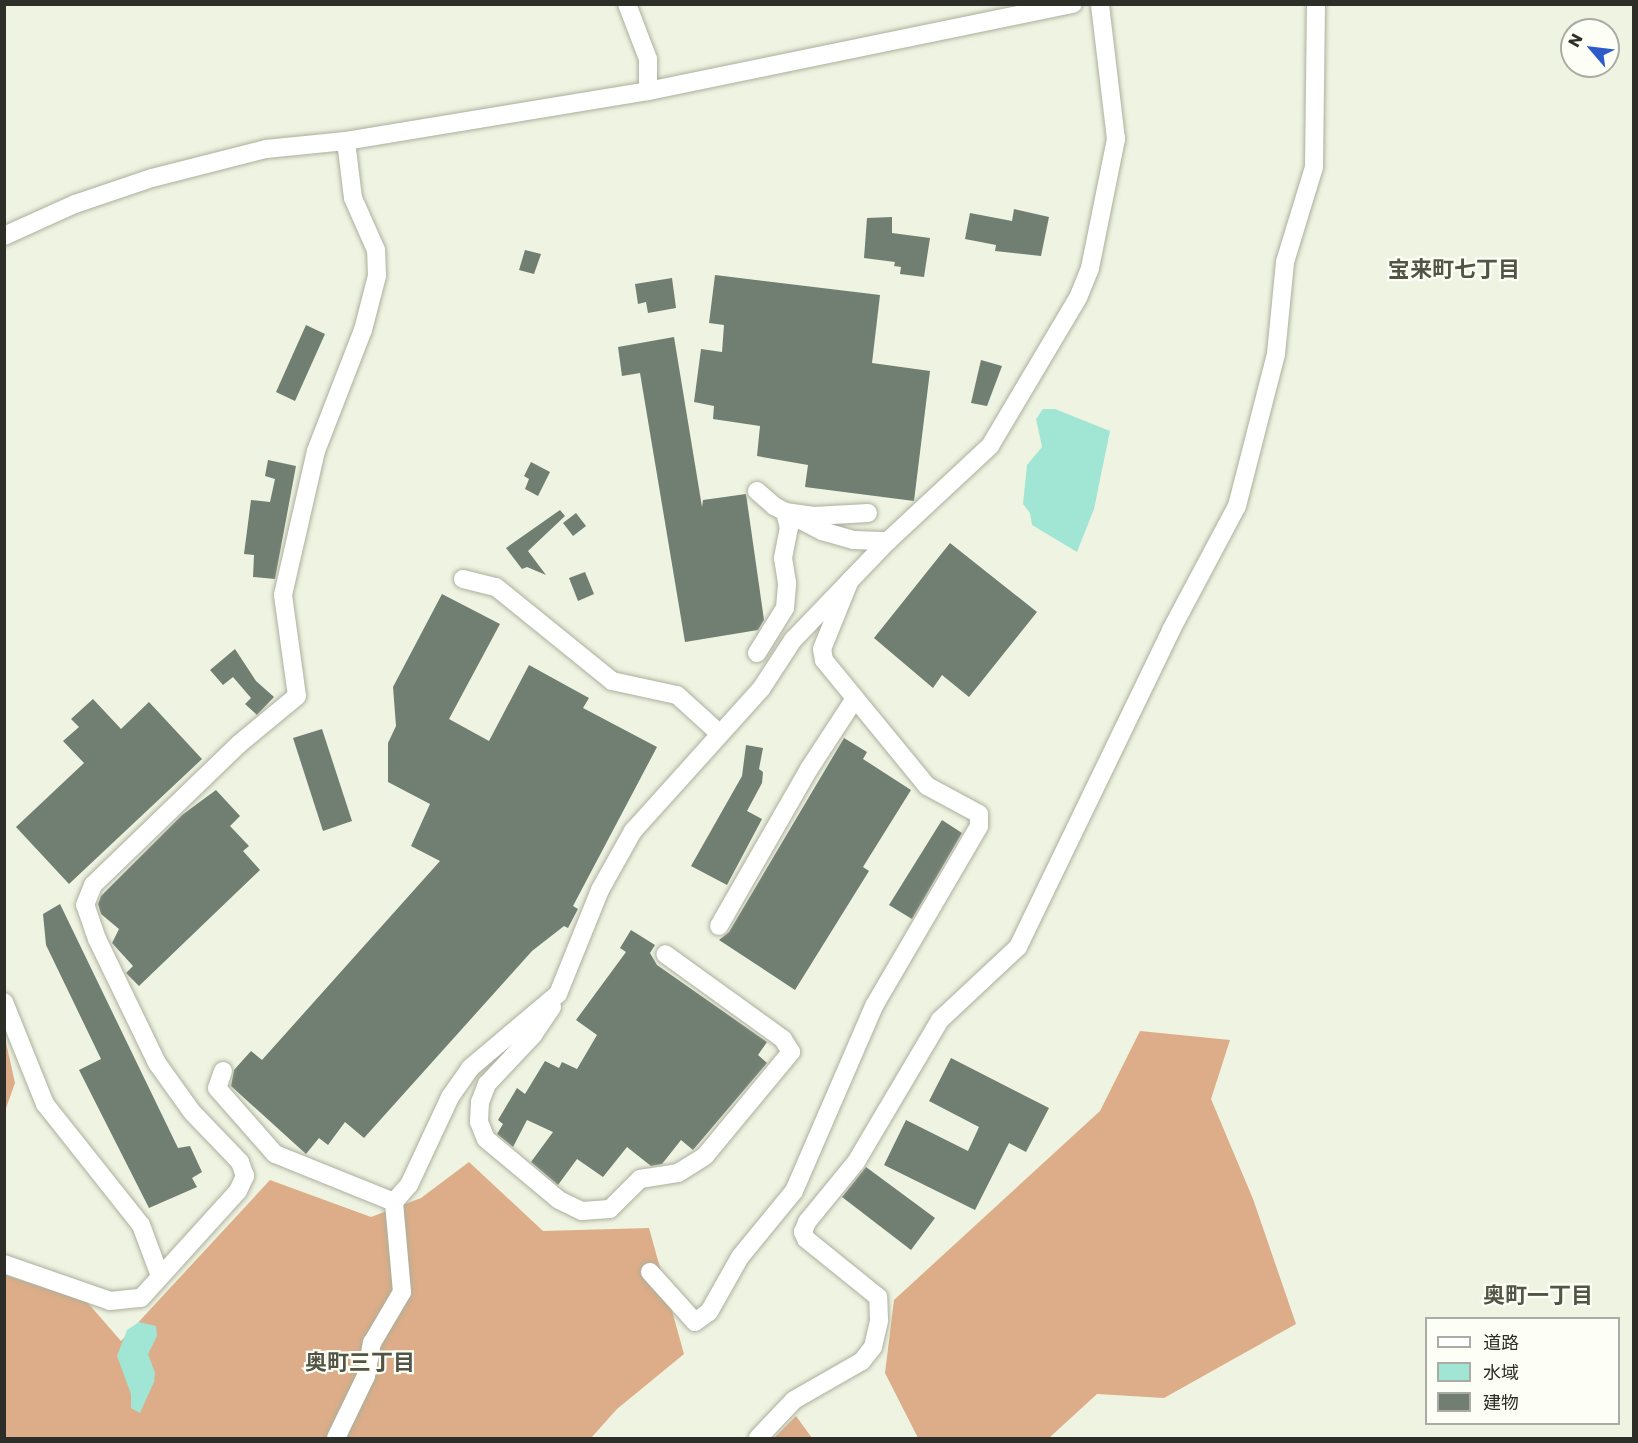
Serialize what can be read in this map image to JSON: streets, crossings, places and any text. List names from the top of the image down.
{
  "districts": ["宝来町七丁目", "奥町一丁目", "奥町三丁目"],
  "legend": ["道路", "水域", "建物"],
  "north": "top left"
}
